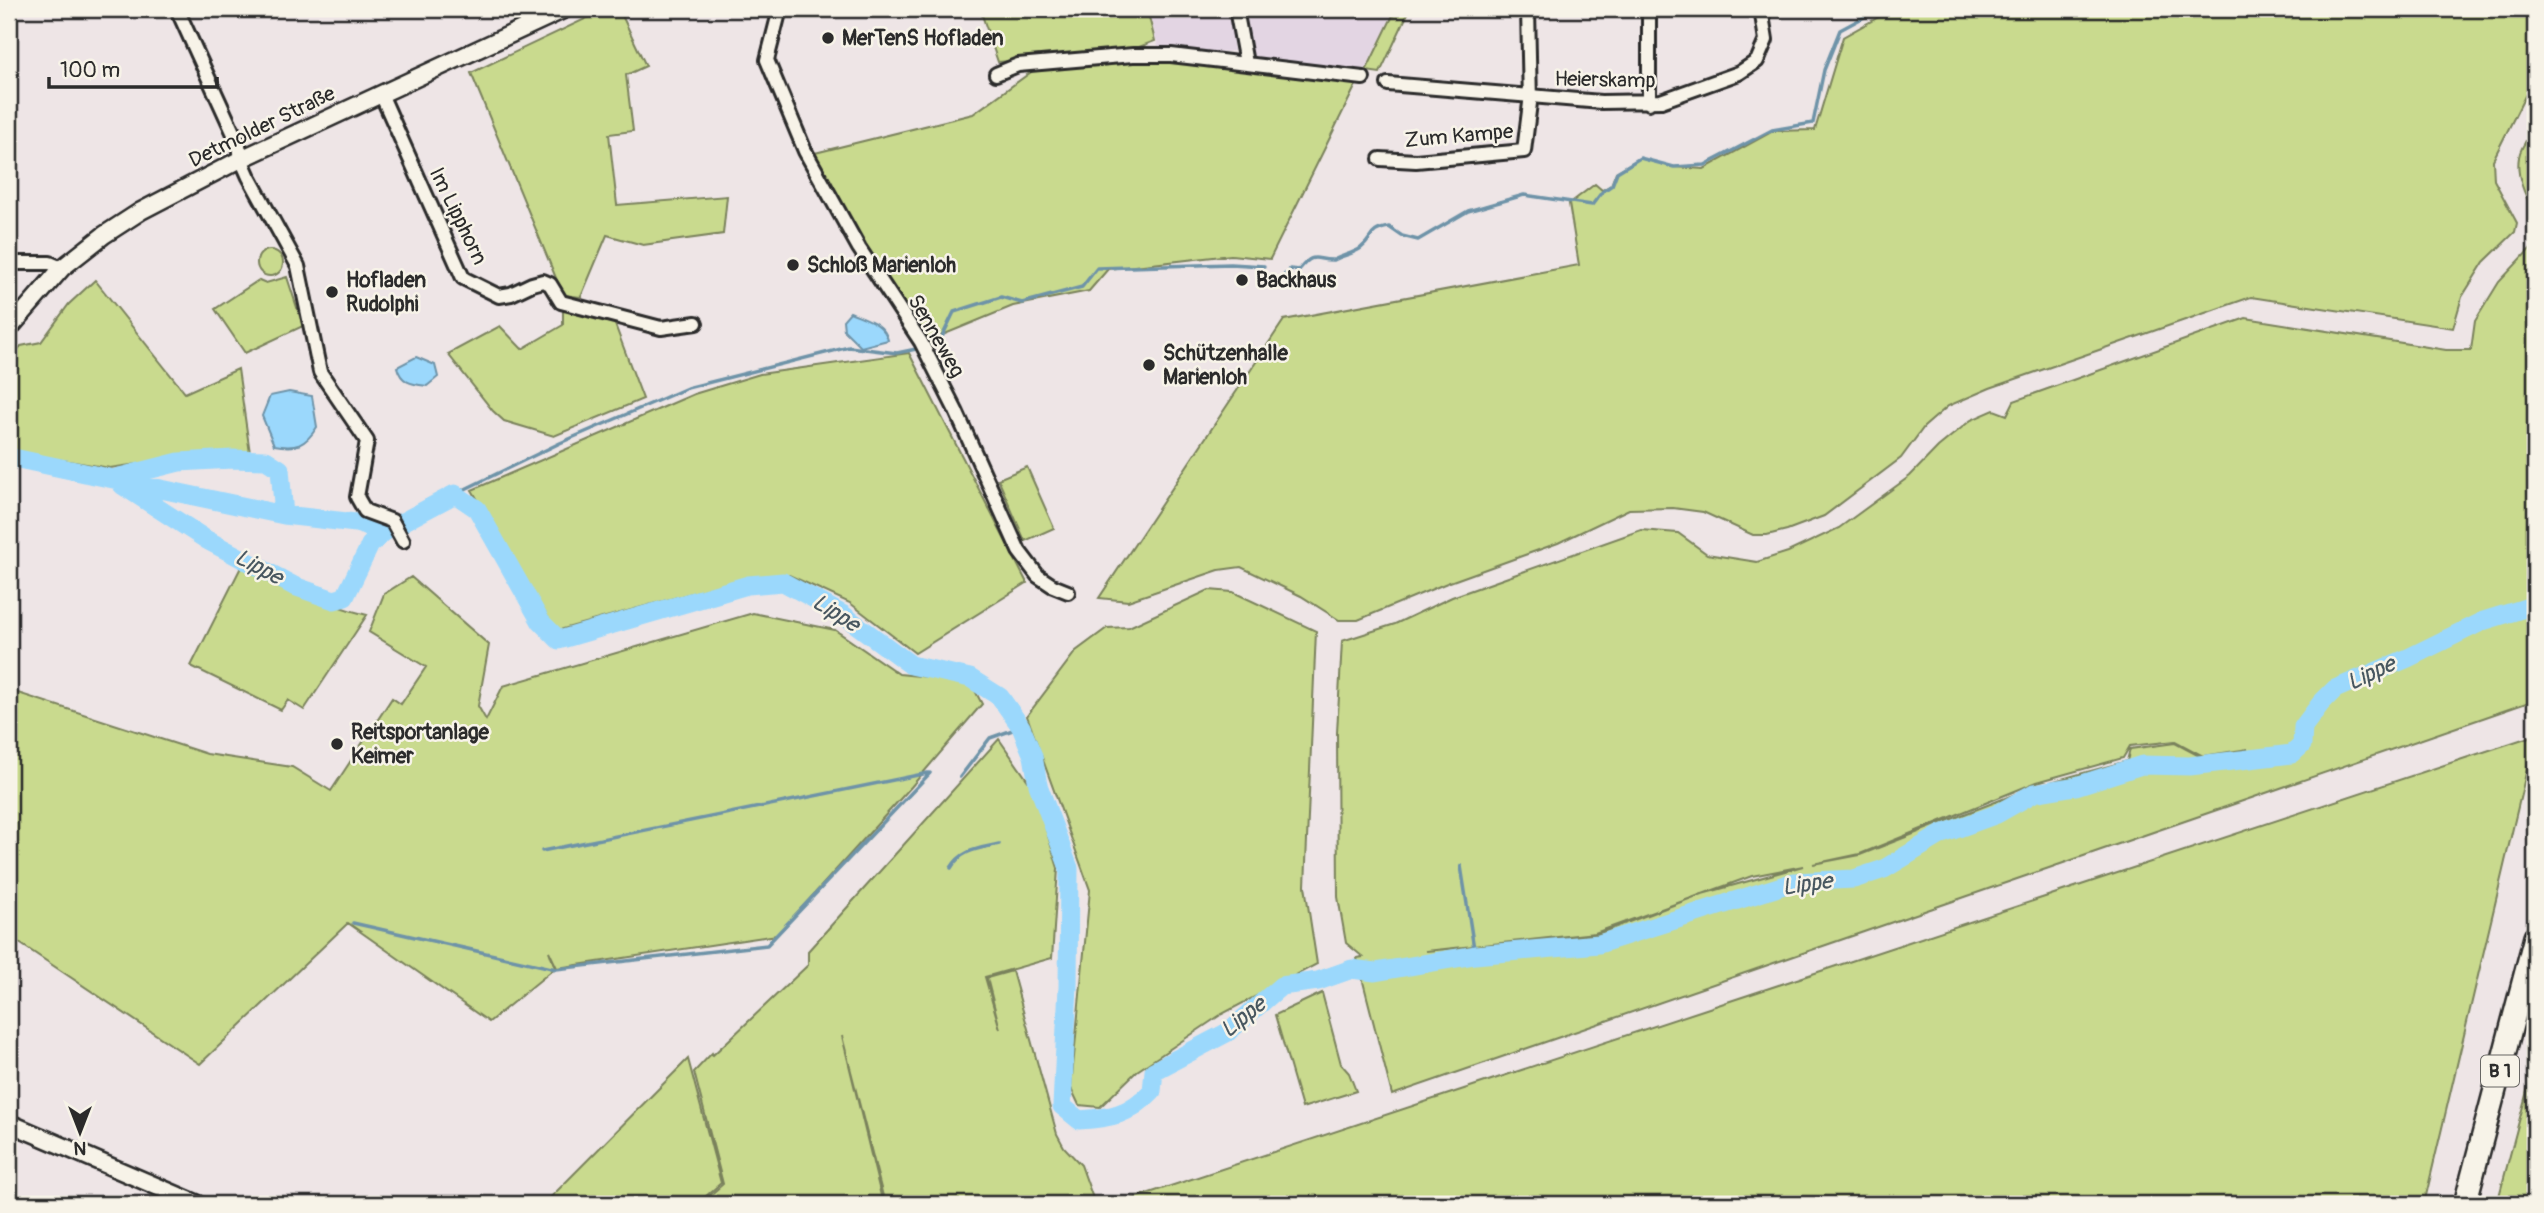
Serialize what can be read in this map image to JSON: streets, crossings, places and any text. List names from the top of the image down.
{
  "streets": {
    "highway": ["B 1"],
    "street": [
      "Heierskamp",
      "Detmolder Straße",
      "Zum Kampe",
      "Im Lipphorn",
      "Senneweg"
    ]
  },
  "crossings": [
    ["Heierskamp", "Zum Kampe"],
    ["Detmolder Straße", "Im Lipphorn"]
  ],
  "water": ["Lippe"],
  "places": [
    "MerTenS Hofladen",
    "Schloß Marienloh",
    "Backhaus",
    "Hofladen Rudolphi",
    "Schützenhalle Marienloh",
    "Reitsportanlage Keimer"
  ],
  "scale_bar": "100 m",
  "north": "bottom"
}
